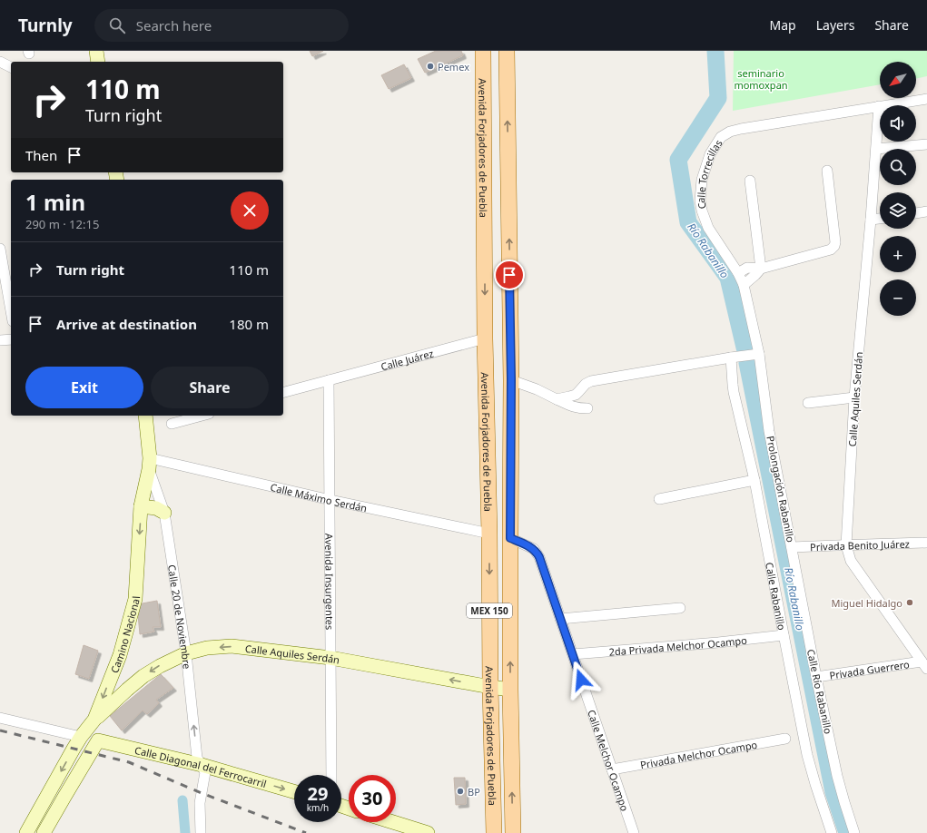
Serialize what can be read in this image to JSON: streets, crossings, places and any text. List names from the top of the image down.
{
  "streets": {
    "main road": [
      "Avenida Forjadores de Puebla",
      "Calle Aquiles Serdán",
      "MEX 150",
      "Camino Nacional",
      "Calle Diagonal del Ferrocarril"
    ],
    "street": [
      "Calle Torrecillas",
      "Calle Juárez",
      "Prolongación Rabanillo",
      "Calle Máximo Serdán",
      "Privada Benito Juárez",
      "Avenida Insurgentes",
      "Calle Rabanillo",
      "Calle 20 de Noviembre",
      "2da Privada Melchor Ocampo",
      "Privada Guerrero",
      "Calle Río Rabanillo",
      "Privada Melchor Ocampo",
      "Calle Melchor Ocampo"
    ]
  },
  "crossings": [
    ["Avenida Forjadores de Puebla", "Calle Juárez"],
    ["Avenida Forjadores de Puebla", "Calle Aquiles Serdán"],
    ["Avenida Forjadores de Puebla", "Calle Máximo Serdán"],
    ["Avenida Forjadores de Puebla", "Calle Melchor Ocampo"],
    ["Calle Torrecillas", "Calle Aquiles Serdán"],
    ["Calle Torrecillas", "Prolongación Rabanillo"],
    ["Calle Juárez", "Avenida Insurgentes"],
    ["Calle Aquiles Serdán", "Privada Benito Juárez"],
    ["Calle Aquiles Serdán", "Avenida Insurgentes"],
    ["Calle Aquiles Serdán", "Calle 20 de Noviembre"],
    ["Calle Aquiles Serdán", "Camino Nacional"],
    ["Calle Aquiles Serdán", "Privada Guerrero"],
    ["Prolongación Rabanillo", "Privada Benito Juárez"],
    ["Prolongación Rabanillo", "Calle Río Rabanillo"],
    ["Calle Máximo Serdán", "Avenida Insurgentes"],
    ["Calle Máximo Serdán", "Calle 20 de Noviembre"],
    ["Calle Máximo Serdán", "Camino Nacional"],
    ["Privada Benito Juárez", "Calle Río Rabanillo"],
    ["Calle Rabanillo", "2da Privada Melchor Ocampo"],
    ["Calle 20 de Noviembre", "Camino Nacional"],
    ["Calle 20 de Noviembre", "Calle Diagonal del Ferrocarril"],
    ["2da Privada Melchor Ocampo", "Calle Melchor Ocampo"],
    ["Privada Guerrero", "Calle Río Rabanillo"],
    ["Privada Melchor Ocampo", "Calle Melchor Ocampo"]
  ],
  "one_way": ["Calle Aquiles Serdán", "Camino Nacional"],
  "water": ["Río Rabanillo"],
  "parks": ["seminario momoxpan"],
  "places": ["Pemex", "Miguel Hidalgo", "BP"],
  "north": "bottom left",
  "page": {
    "header": "Turnly",
    "search": "Search here",
    "nav": ["Map", "Layers", "Share"],
    "map_buttons": ["+", "−"],
    "turn": ["110 m", "Turn right"],
    "then": "Then",
    "heading": ["1 min", "290 m · 12:15"],
    "list": [
      {
        "name": "Turn right",
        "value": "110 m"
      },
      {
        "name": "Arrive at destination",
        "value": "180 m"
      }
    ],
    "buttons": ["Exit", "Share"],
    "speed": "29 km/h",
    "limit": "30"
  }
}
